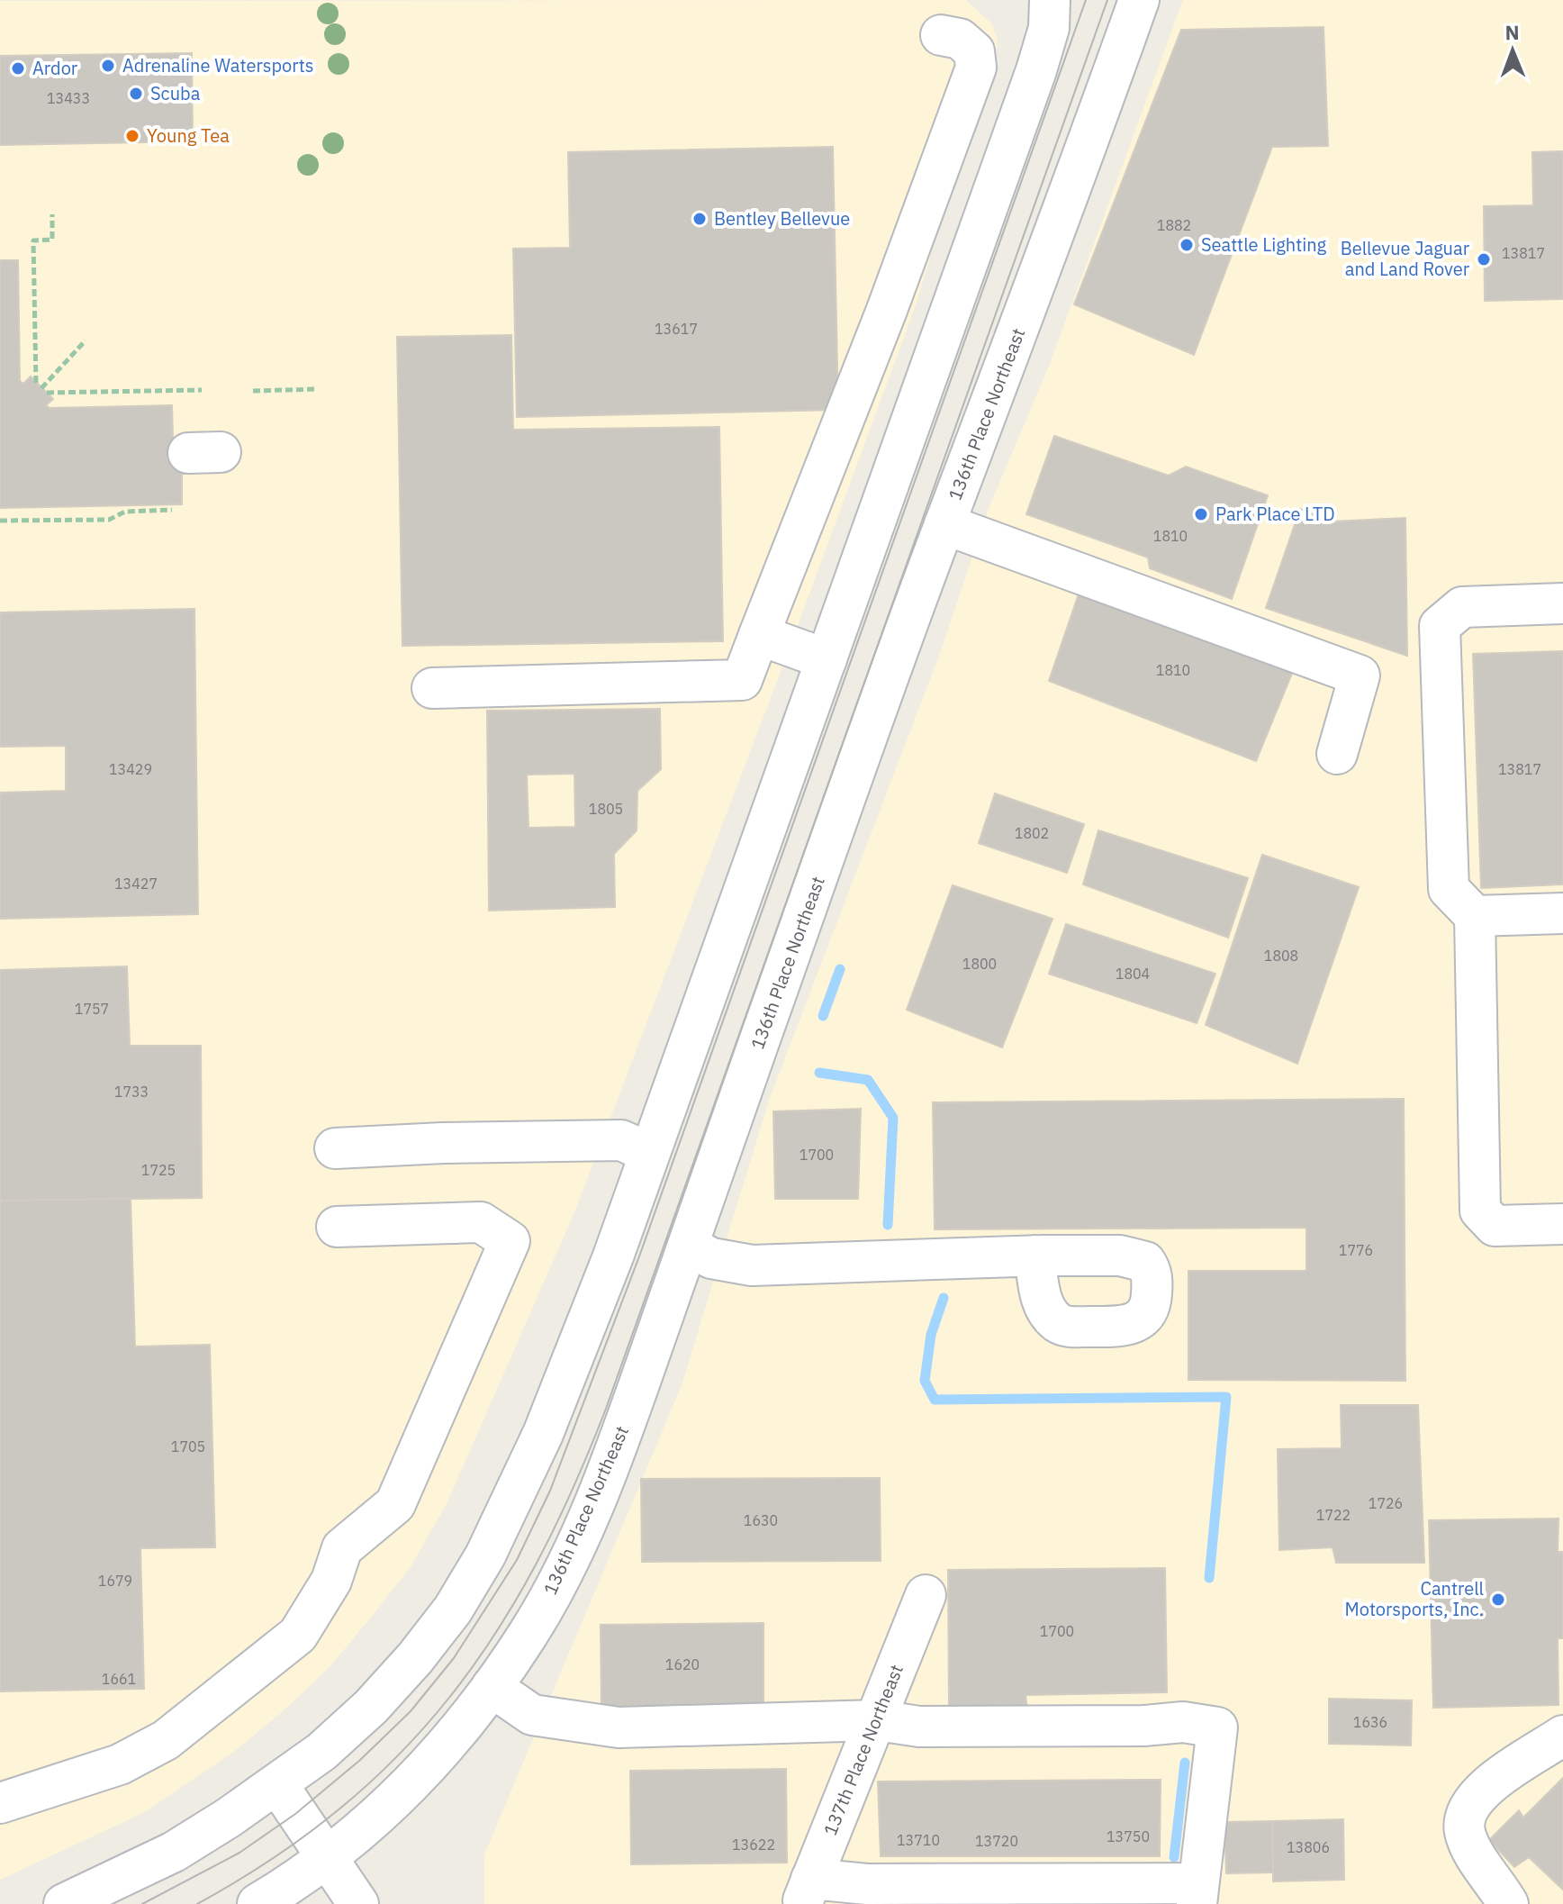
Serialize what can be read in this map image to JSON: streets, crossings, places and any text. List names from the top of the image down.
{
  "streets": {
    "street": ["136th Place Northeast", "137th Place Northeast"]
  },
  "places": [
    "Adrenaline Watersports",
    "Ardor",
    "Scuba",
    "Young Tea",
    "Bentley Bellevue",
    "Seattle Lighting",
    "Bellevue Jaguar and Land Rover",
    "Park Place LTD",
    "Cantrell Motorsports, Inc."
  ],
  "house_numbers": [
    "13433",
    "1882",
    "13817",
    "13617",
    "1810",
    "1810",
    "13429",
    "13817",
    "1805",
    "1802",
    "13427",
    "1808",
    "1800",
    "1804",
    "1757",
    "1733",
    "1700",
    "1725",
    "1776",
    "1705",
    "1726",
    "1722",
    "1630",
    "1679",
    "1700",
    "1620",
    "1661",
    "1636",
    "13750",
    "13710",
    "13720",
    "13622",
    "13806"
  ],
  "north": "top"
}
